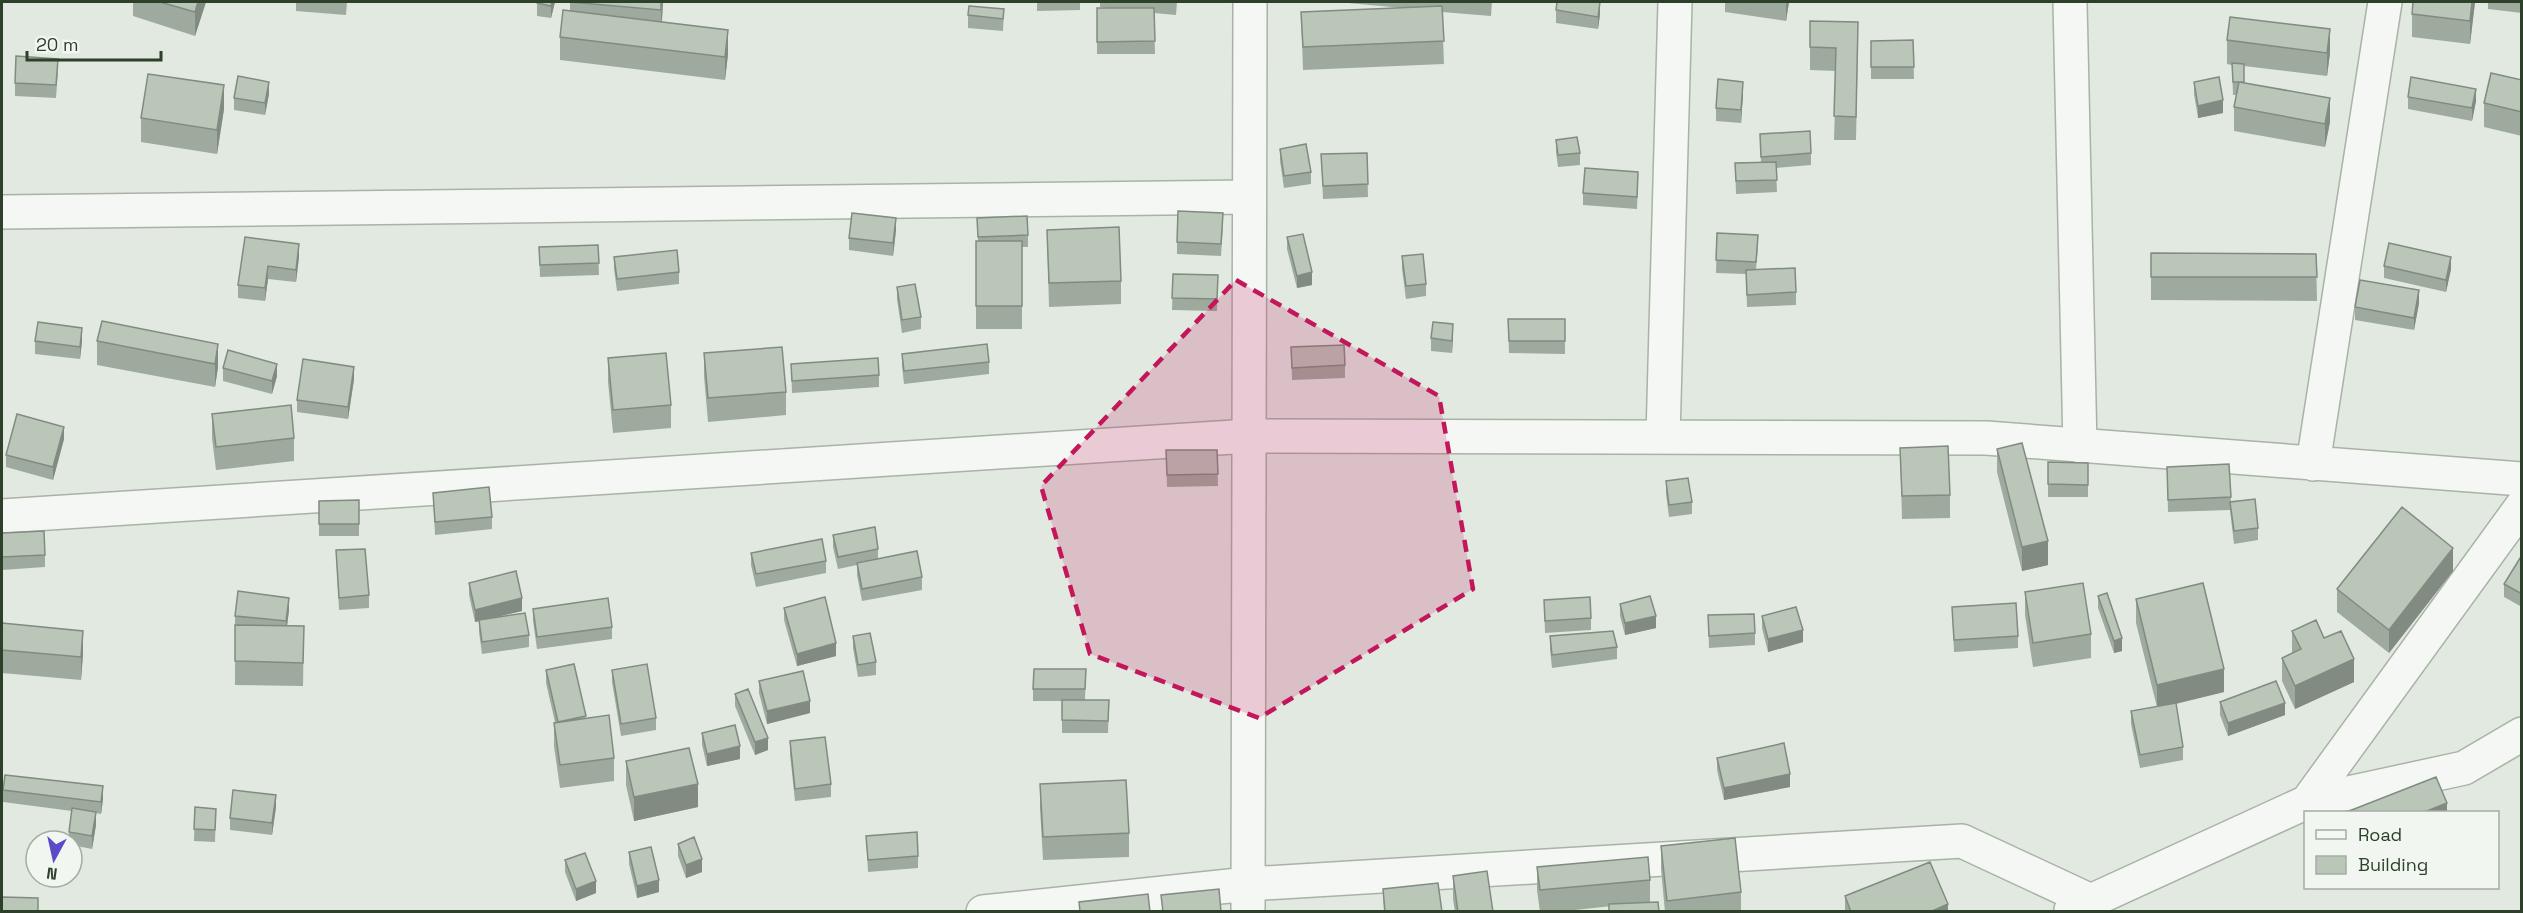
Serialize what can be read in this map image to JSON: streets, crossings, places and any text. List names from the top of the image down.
{
  "legend": ["Road", "Building"],
  "scale_bar": "20 m",
  "north": "bottom"
}
